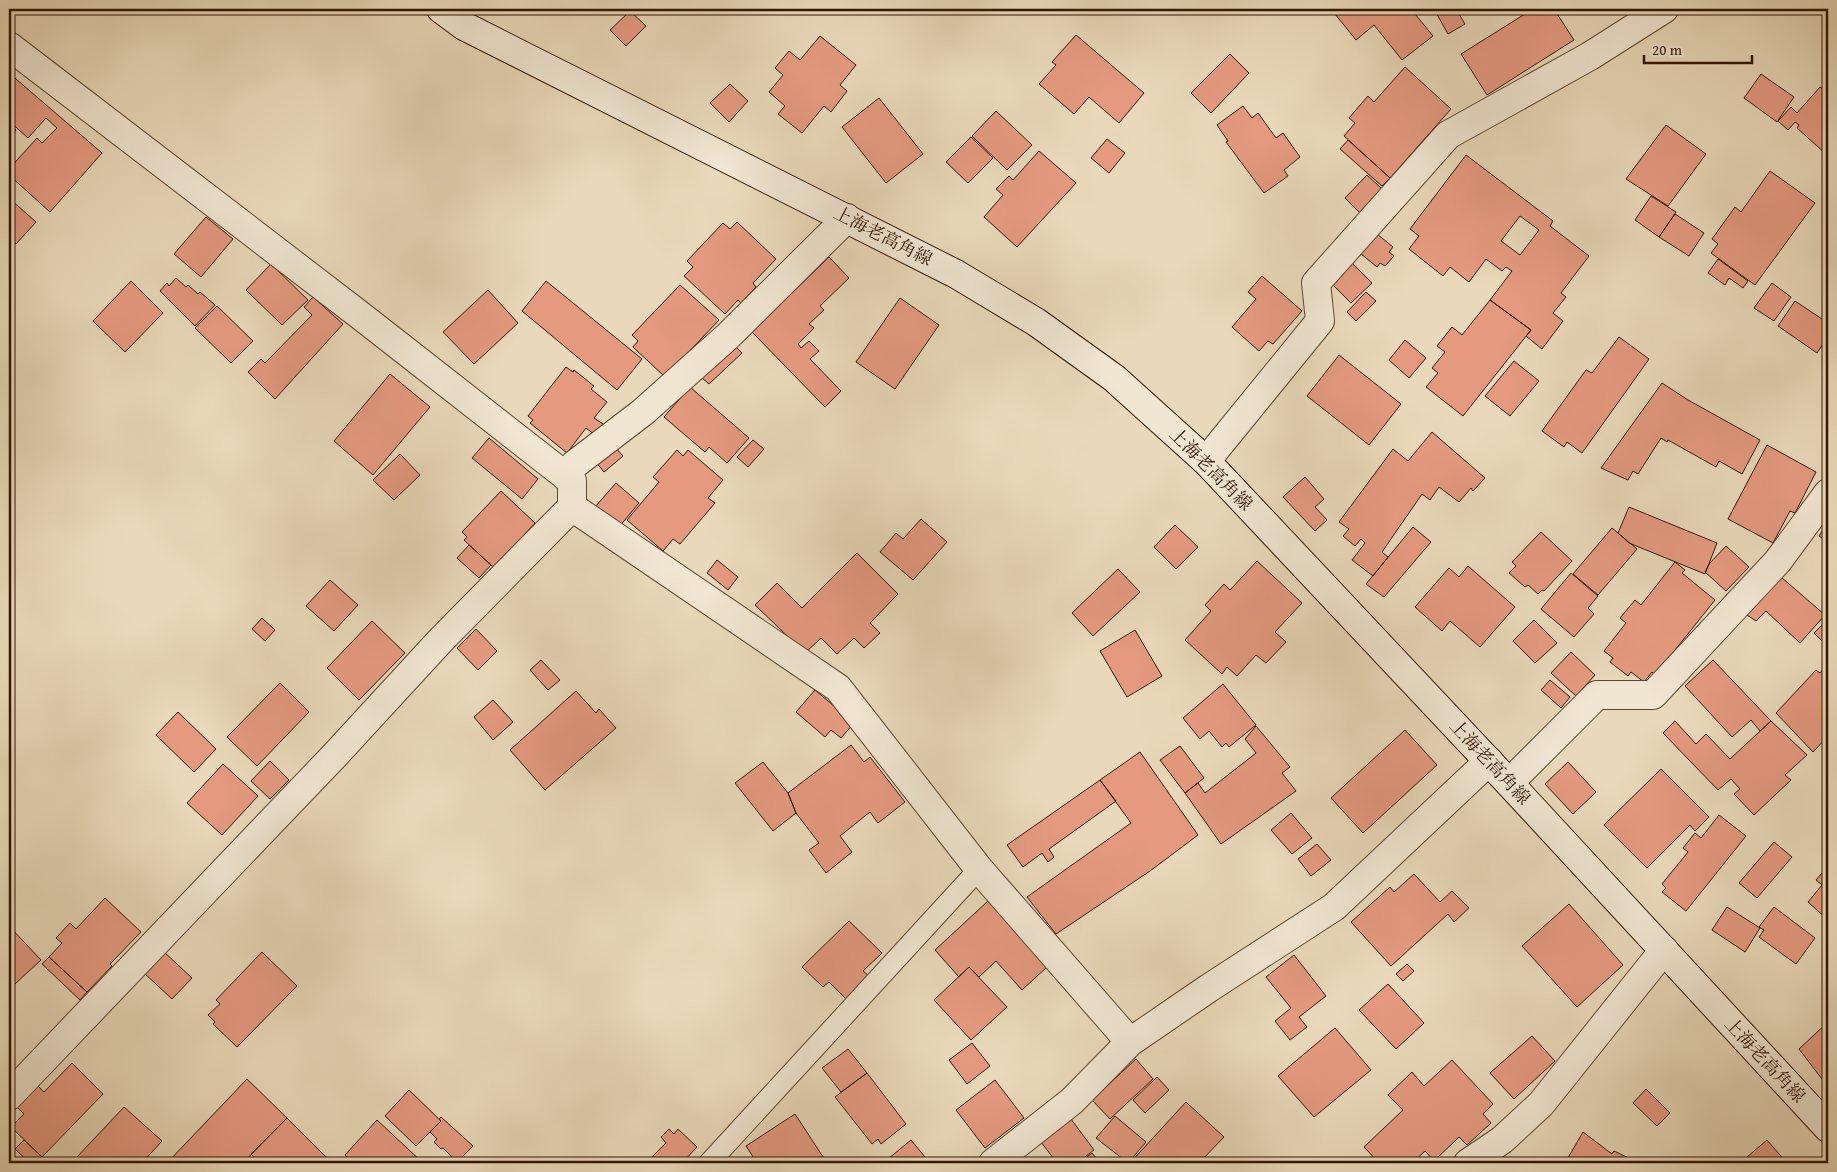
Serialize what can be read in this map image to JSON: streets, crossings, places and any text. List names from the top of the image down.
{
  "streets": {
    "street": ["上海老高角線"]
  },
  "scale_bar": "20 m"
}
